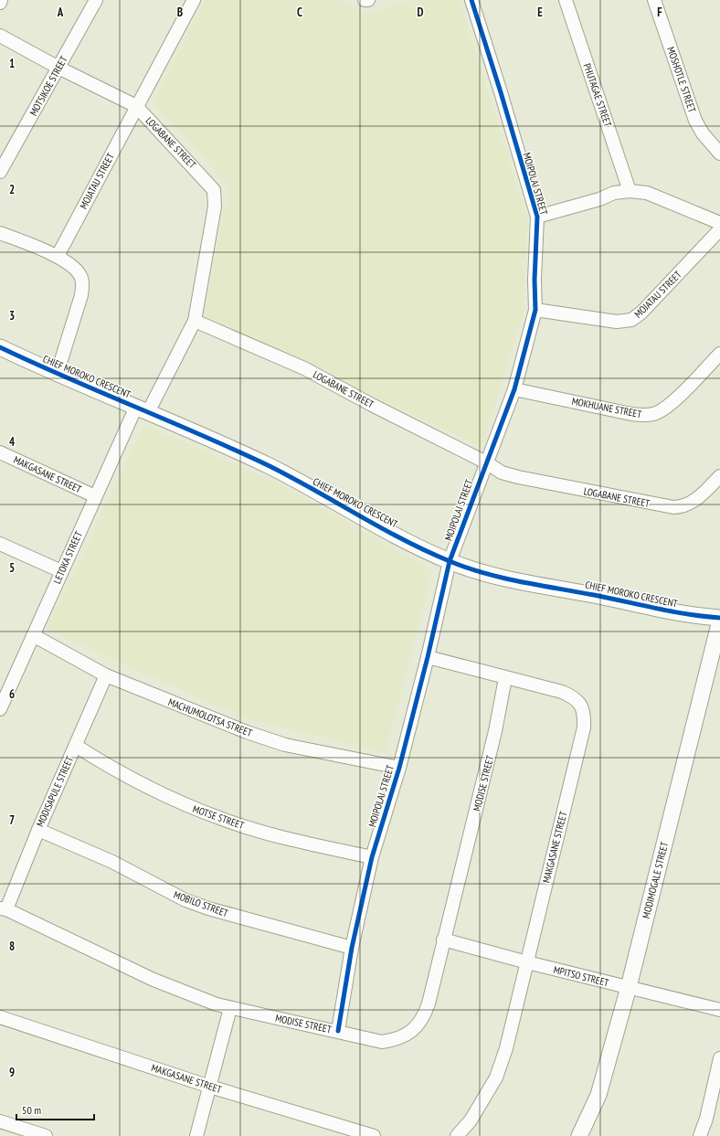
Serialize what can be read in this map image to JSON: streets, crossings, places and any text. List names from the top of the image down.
{
  "streets": {
    "street": [
      "MOSHOTLE STREET",
      "MOTSIKOE STREET",
      "PHUTAGAE STREET",
      "LOGABANE STREET",
      "MOJATAU STREET",
      "MOIPOLAI STREET",
      "CHIEF MOROKO CRESCENT",
      "MOKHUANE STREET",
      "MAKGASANE STREET",
      "LETOKA STREET",
      "MACHUMOLOTSA STREET",
      "MODISE STREET",
      "MODISAPULE STREET",
      "MOTSE STREET",
      "MODIMOGALE STREET",
      "MOBILO STREET",
      "MPITSO STREET"
    ]
  },
  "crossings": [
    ["LOGABANE STREET", "MOJATAU STREET"],
    ["LOGABANE STREET", "MOIPOLAI STREET"],
    ["LOGABANE STREET", "LETOKA STREET"],
    ["MOJATAU STREET", "MOIPOLAI STREET"],
    ["MOIPOLAI STREET", "CHIEF MOROKO CRESCENT"],
    ["MOIPOLAI STREET", "MOKHUANE STREET"],
    ["MOIPOLAI STREET", "MAKGASANE STREET"],
    ["MOIPOLAI STREET", "MACHUMOLOTSA STREET"],
    ["MOIPOLAI STREET", "MODISE STREET"],
    ["MOIPOLAI STREET", "MOTSE STREET"],
    ["MOIPOLAI STREET", "MOBILO STREET"],
    ["CHIEF MOROKO CRESCENT", "LETOKA STREET"],
    ["CHIEF MOROKO CRESCENT", "MODIMOGALE STREET"],
    ["MAKGASANE STREET", "LETOKA STREET"],
    ["MAKGASANE STREET", "MODISE STREET"],
    ["MAKGASANE STREET", "MPITSO STREET"],
    ["LETOKA STREET", "MACHUMOLOTSA STREET"],
    ["MACHUMOLOTSA STREET", "MODISAPULE STREET"],
    ["MODISE STREET", "MODISAPULE STREET"],
    ["MODISE STREET", "MPITSO STREET"],
    ["MODISAPULE STREET", "MOTSE STREET"],
    ["MODISAPULE STREET", "MOBILO STREET"],
    ["MODIMOGALE STREET", "MPITSO STREET"]
  ],
  "scale_bar": "50 m",
  "grid": {
    "columns": [
      "A",
      "B",
      "C",
      "D",
      "E",
      "F"
    ],
    "rows": [
      "1",
      "2",
      "3",
      "4",
      "5",
      "6",
      "7",
      "8",
      "9"
    ]
  }
}
